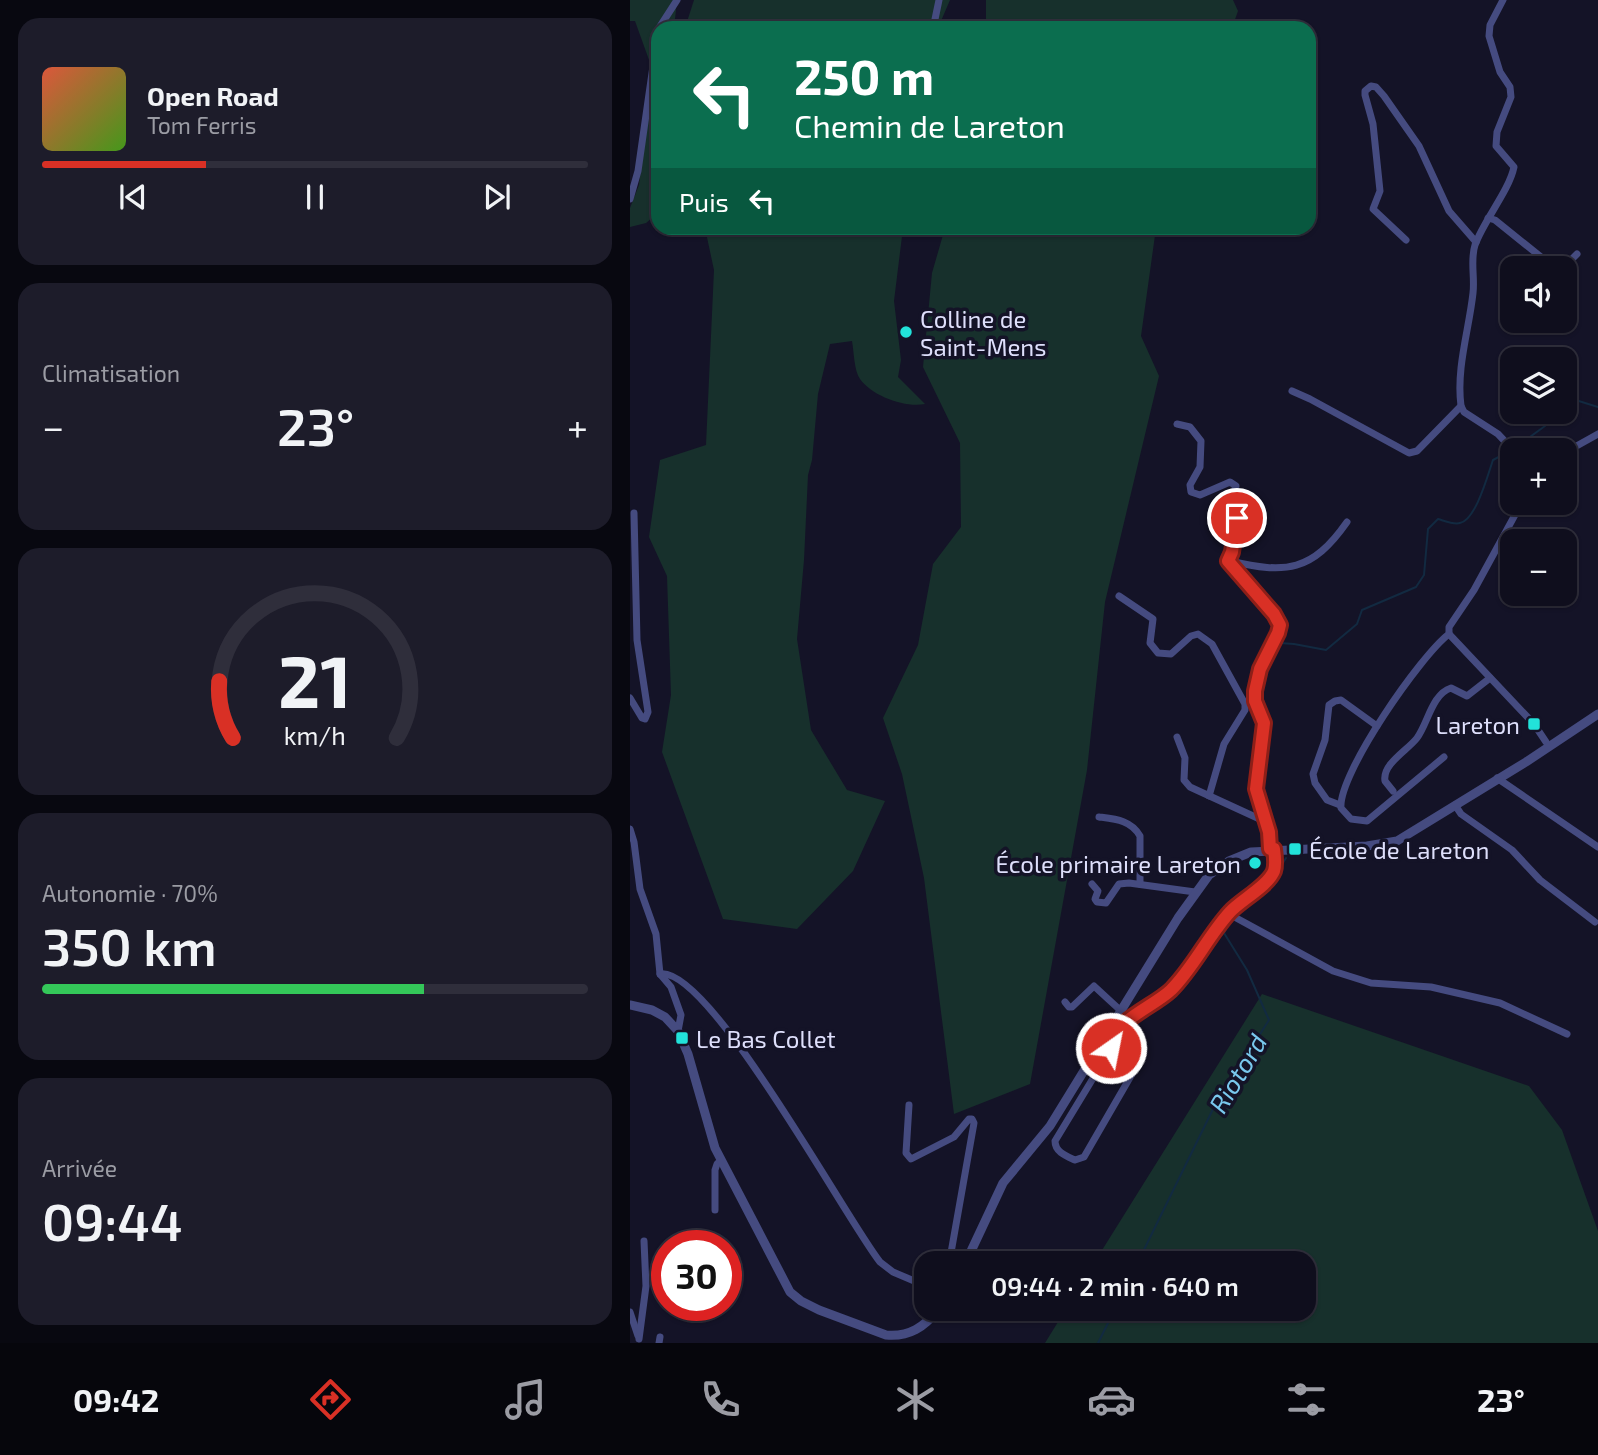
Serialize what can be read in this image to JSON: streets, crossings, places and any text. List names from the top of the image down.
{
  "water": ["Riotord"],
  "places": {
    "other": ["Colline de Saint-Mens", "École primaire Lareton"],
    "transit": ["Lareton", "École de Lareton", "Le Bas Collet"]
  },
  "page": {
    "turn": ["250 m", "Chemin de Lareton"],
    "song": ["Open Road", "Tom Ferris"],
    "then": "Puis",
    "map_buttons": ["+", "−"],
    "tile": [
      "Climatisation",
      ["Autonomie · 70%", "350 km"],
      ["Arrivée", "09:44"]
    ],
    "heat": ["−", "23°", "+"],
    "limit": "30",
    "trip": "09:44 · 2 min · 640 m",
    "tabs": ["09:42", "23°"],
    "gauge": ["21", "km/h"]
  }
}
